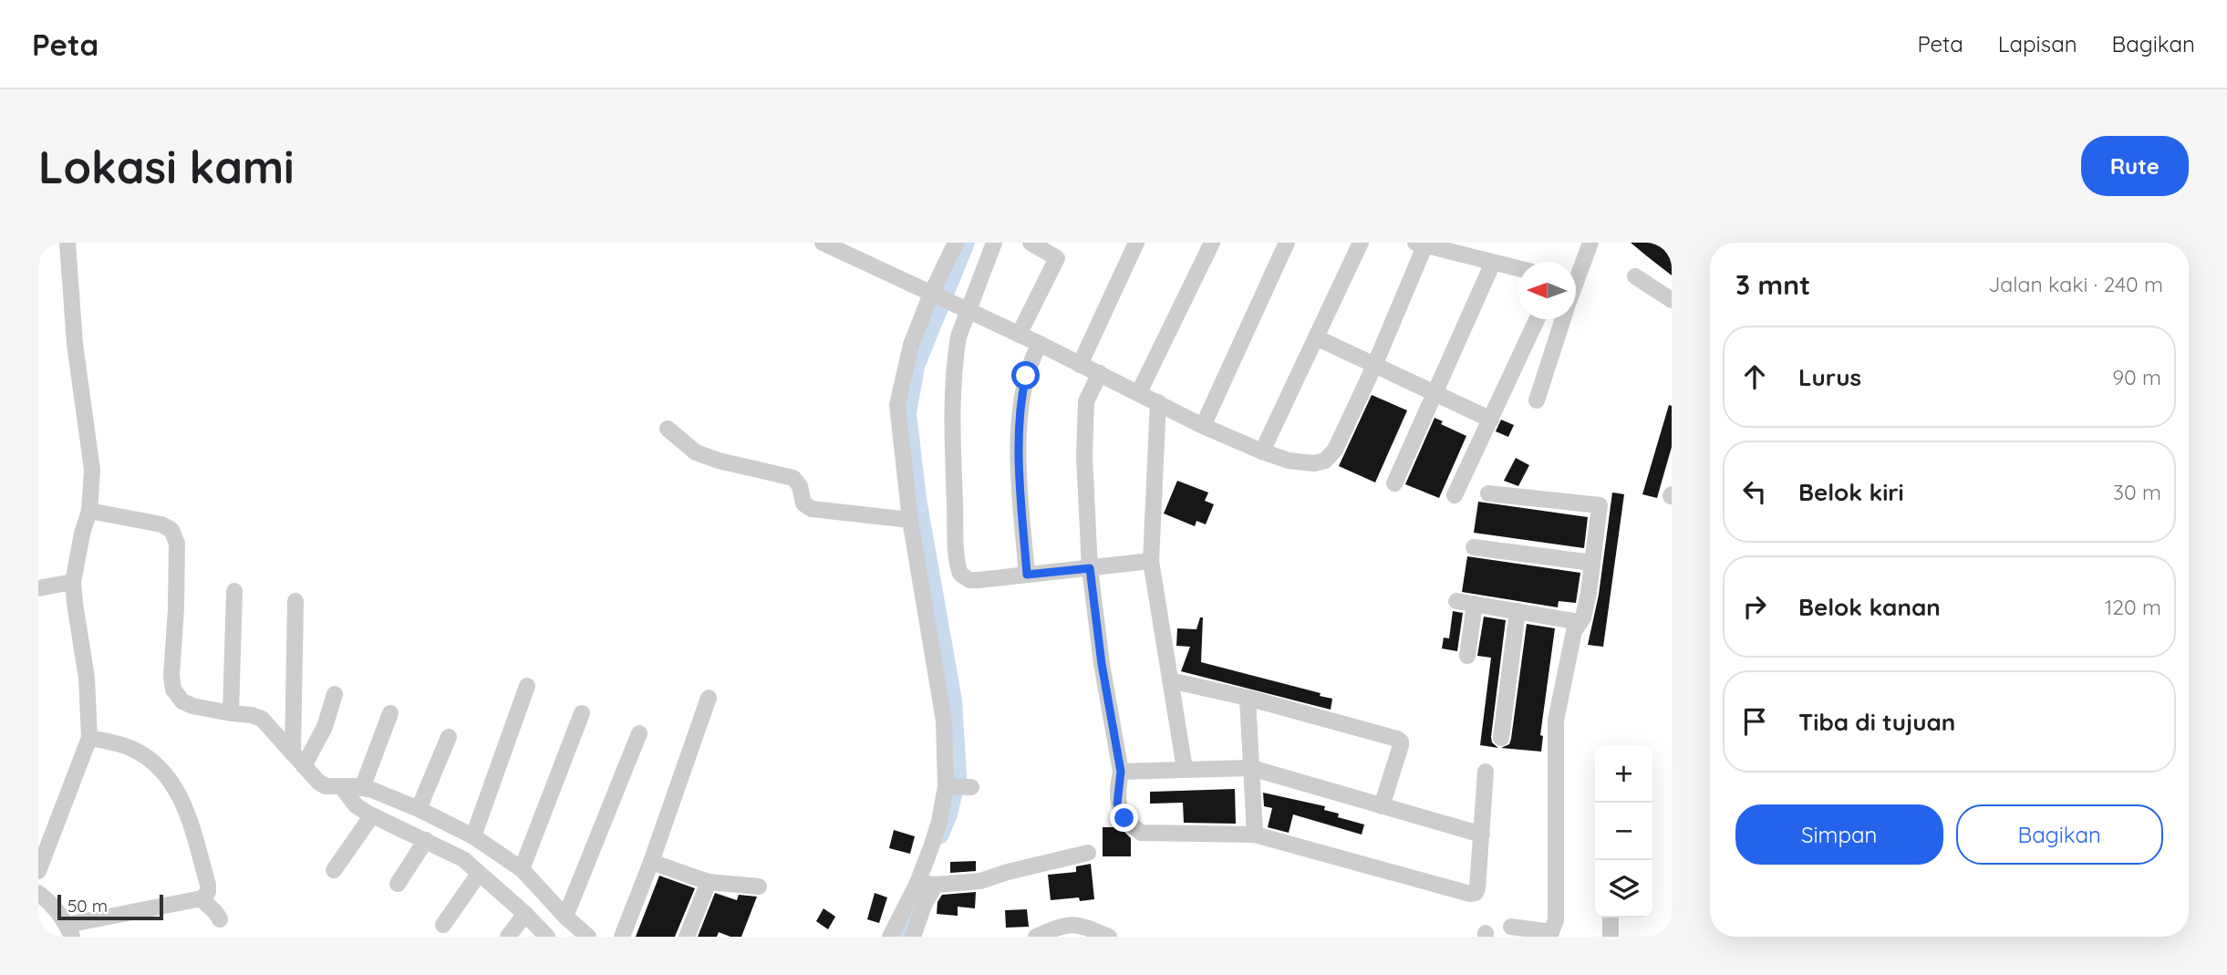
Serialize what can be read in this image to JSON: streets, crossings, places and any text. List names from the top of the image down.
{
  "scale_bar": "50 m",
  "north": "left",
  "page": {
    "header": "Peta",
    "nav": ["Peta", "Lapisan", "Bagikan"],
    "buttons": [
      "Rute",
      ["Simpan", "Bagikan"]
    ],
    "title": "Lokasi kami",
    "heading": ["3 mnt", "Jalan kaki · 240 m"],
    "list": [
      ["Lurus", "90 m"],
      ["Belok kiri", "30 m"],
      ["Belok kanan", "120 m"],
      "Tiba di tujuan"
    ],
    "map_buttons": ["+", "−"],
    "scale": "50 m"
  }
}
